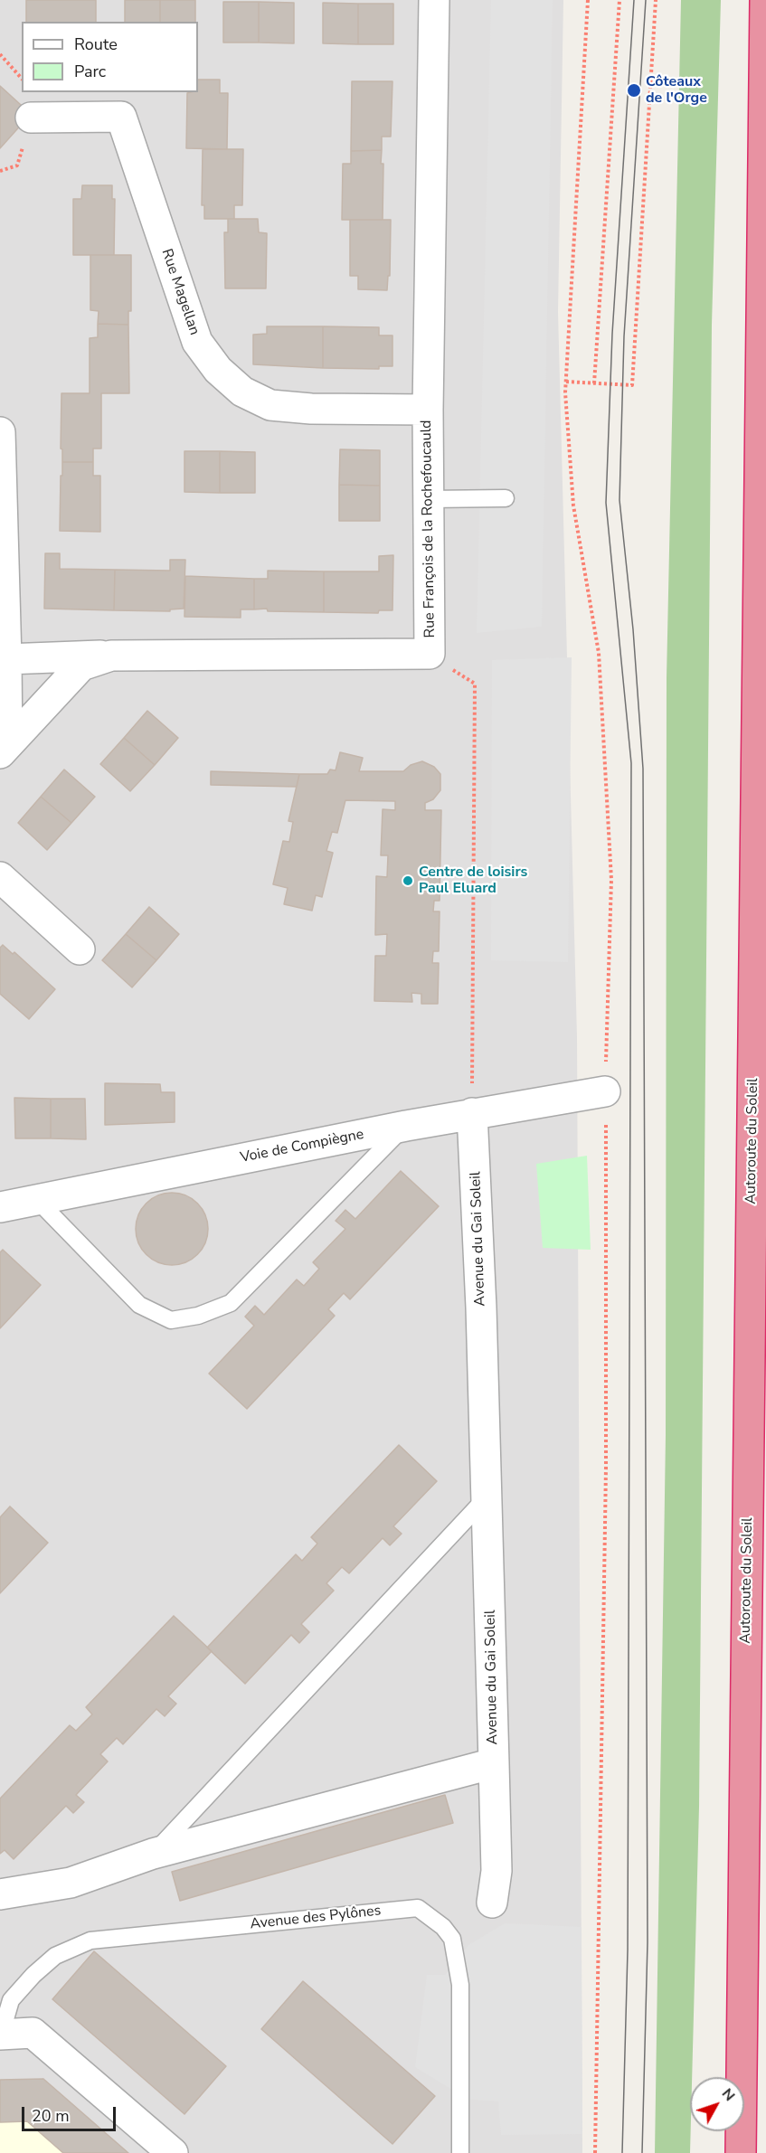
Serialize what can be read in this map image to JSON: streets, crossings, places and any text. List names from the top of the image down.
{
  "streets": {
    "highway": ["Autoroute du Soleil"],
    "street": [
      "Rue Magellan",
      "Rue François de la Rochefoucauld",
      "Voie de Compiègne",
      "Avenue du Gai Soleil"
    ],
    "lane": ["Avenue des Pylônes"]
  },
  "crossings": [
    ["Rue Magellan", "Rue François de la Rochefoucauld"],
    ["Voie de Compiègne", "Avenue du Gai Soleil"]
  ],
  "places": ["Côteaux de l'Orge", "Centre de loisirs Paul Eluard"],
  "legend": ["Route", "Parc"],
  "scale_bar": "20 m",
  "north": "top right"
}
